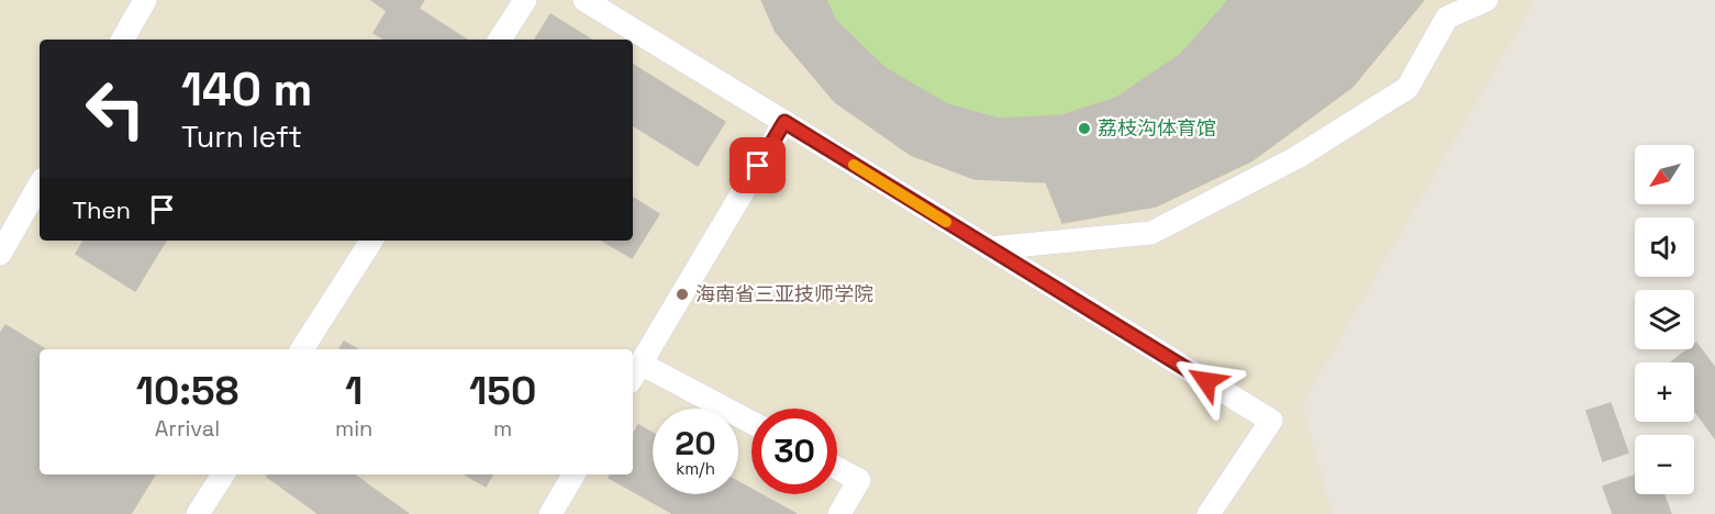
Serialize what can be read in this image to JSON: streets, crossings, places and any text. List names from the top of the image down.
{
  "places": ["荔枝沟体育馆", "海南省三亚技师学院"],
  "north": "bottom left",
  "page": {
    "turn": ["140 m", "Turn left"],
    "map_buttons": ["+", "−"],
    "then": "Then",
    "eta": [
      "10:58",
      "Arrival",
      "1",
      "min",
      "150",
      "m"
    ],
    "speed": "20 km/h",
    "limit": "30"
  }
}
